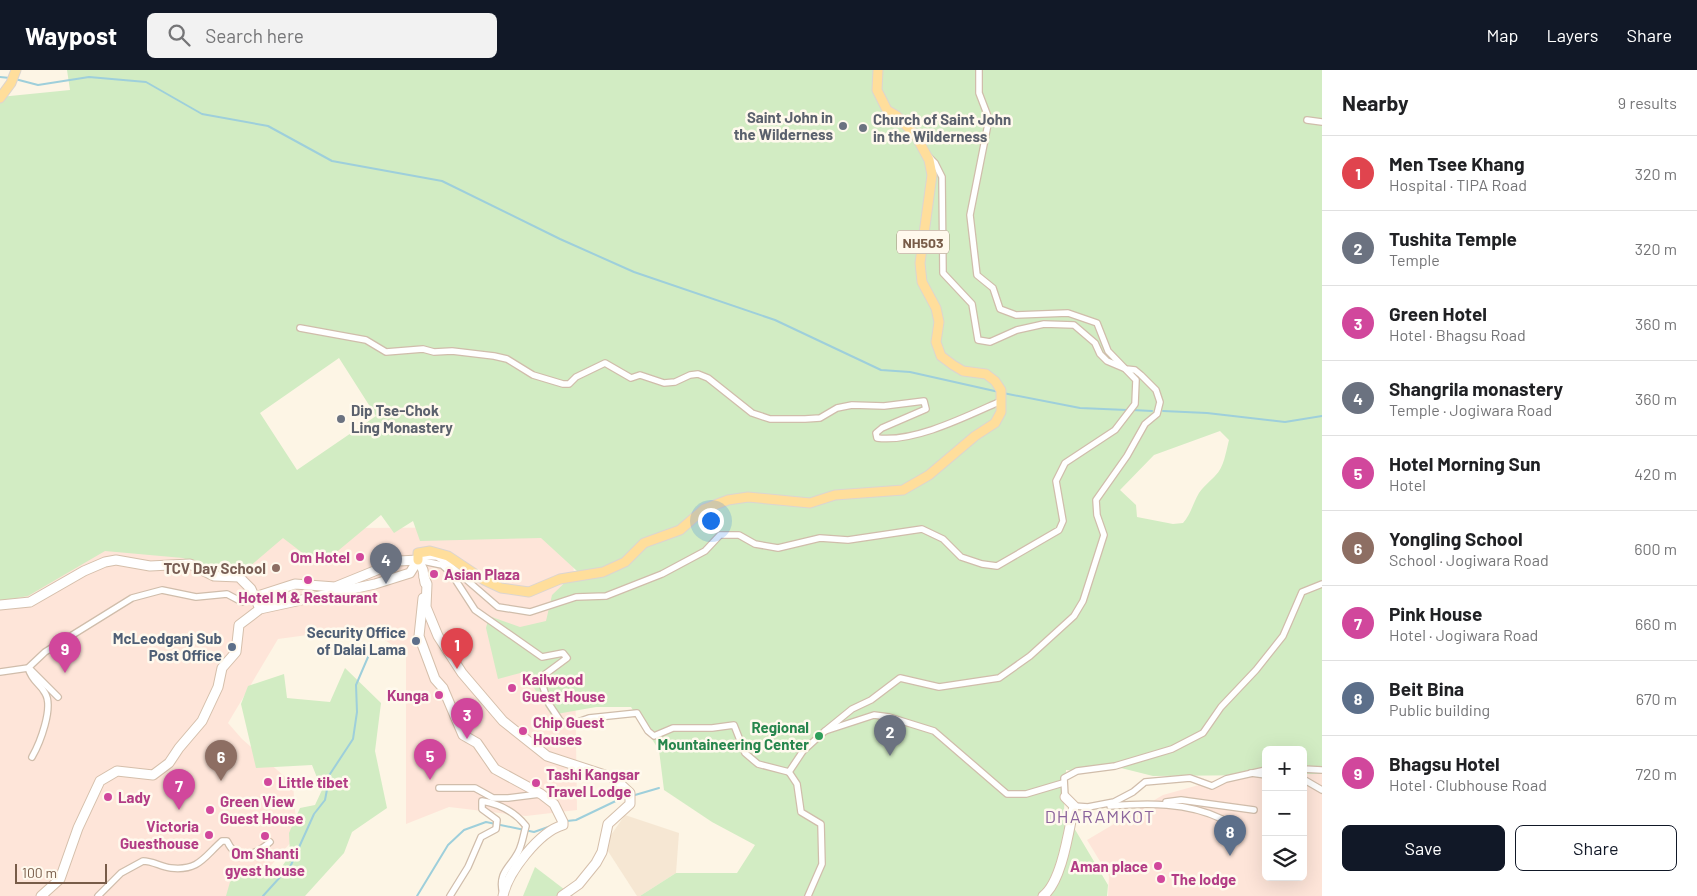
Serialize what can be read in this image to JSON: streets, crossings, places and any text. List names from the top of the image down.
{
  "streets": {
    "main road": ["NH503"]
  },
  "districts": ["DHARAMKOT"],
  "places": [
    "Saint John in the Wilderness",
    "Church of Saint John in the Wilderness",
    "Dip Tse-Chok Ling Monastery",
    "Om Hotel",
    "TCV Day School",
    "Asian Plaza",
    "Hotel M & Restaurant",
    "Security Office of Dalai Lama",
    "McLeodganj Sub Post Office",
    "Kailwood Guest House",
    "Kunga",
    "Chip Guest Houses",
    "Regional Mountaineering Center",
    "Little tibet",
    "Tashi Kangsar Travel Lodge",
    "Lady",
    "Green View Guest House",
    "Victoria Guesthouse",
    "Om Shanti gyest house",
    "Aman place",
    "The lodge"
  ],
  "scale_bar": "100 m",
  "page": {
    "header": "Waypost",
    "search": "Search here",
    "nav": ["Map", "Layers", "Share"],
    "heading": ["Nearby", "9 results"],
    "list": [
      {
        "mark": "1",
        "name": "Men Tsee Khang",
        "note": "Hospital · TIPA Road",
        "value": "320 m"
      },
      {
        "mark": "2",
        "name": "Tushita Temple",
        "note": "Temple",
        "value": "320 m"
      },
      {
        "mark": "3",
        "name": "Green Hotel",
        "note": "Hotel · Bhagsu Road",
        "value": "360 m"
      },
      {
        "mark": "4",
        "name": "Shangrila monastery",
        "note": "Temple · Jogiwara Road",
        "value": "360 m"
      },
      {
        "mark": "5",
        "name": "Hotel Morning Sun",
        "note": "Hotel",
        "value": "420 m"
      },
      {
        "mark": "6",
        "name": "Yongling School",
        "note": "School · Jogiwara Road",
        "value": "600 m"
      },
      {
        "mark": "7",
        "name": "Pink House",
        "note": "Hotel · Jogiwara Road",
        "value": "660 m"
      },
      {
        "mark": "8",
        "name": "Beit Bina",
        "note": "Public building",
        "value": "670 m"
      },
      {
        "mark": "9",
        "name": "Bhagsu Hotel",
        "note": "Hotel · Clubhouse Road",
        "value": "720 m"
      }
    ],
    "pins": [
      "4",
      "1",
      "9",
      "3",
      "2",
      "5",
      "6",
      "7",
      "8"
    ],
    "map_buttons": ["+", "−"],
    "buttons": ["Save", "Share"],
    "scale": "100 m"
  }
}
